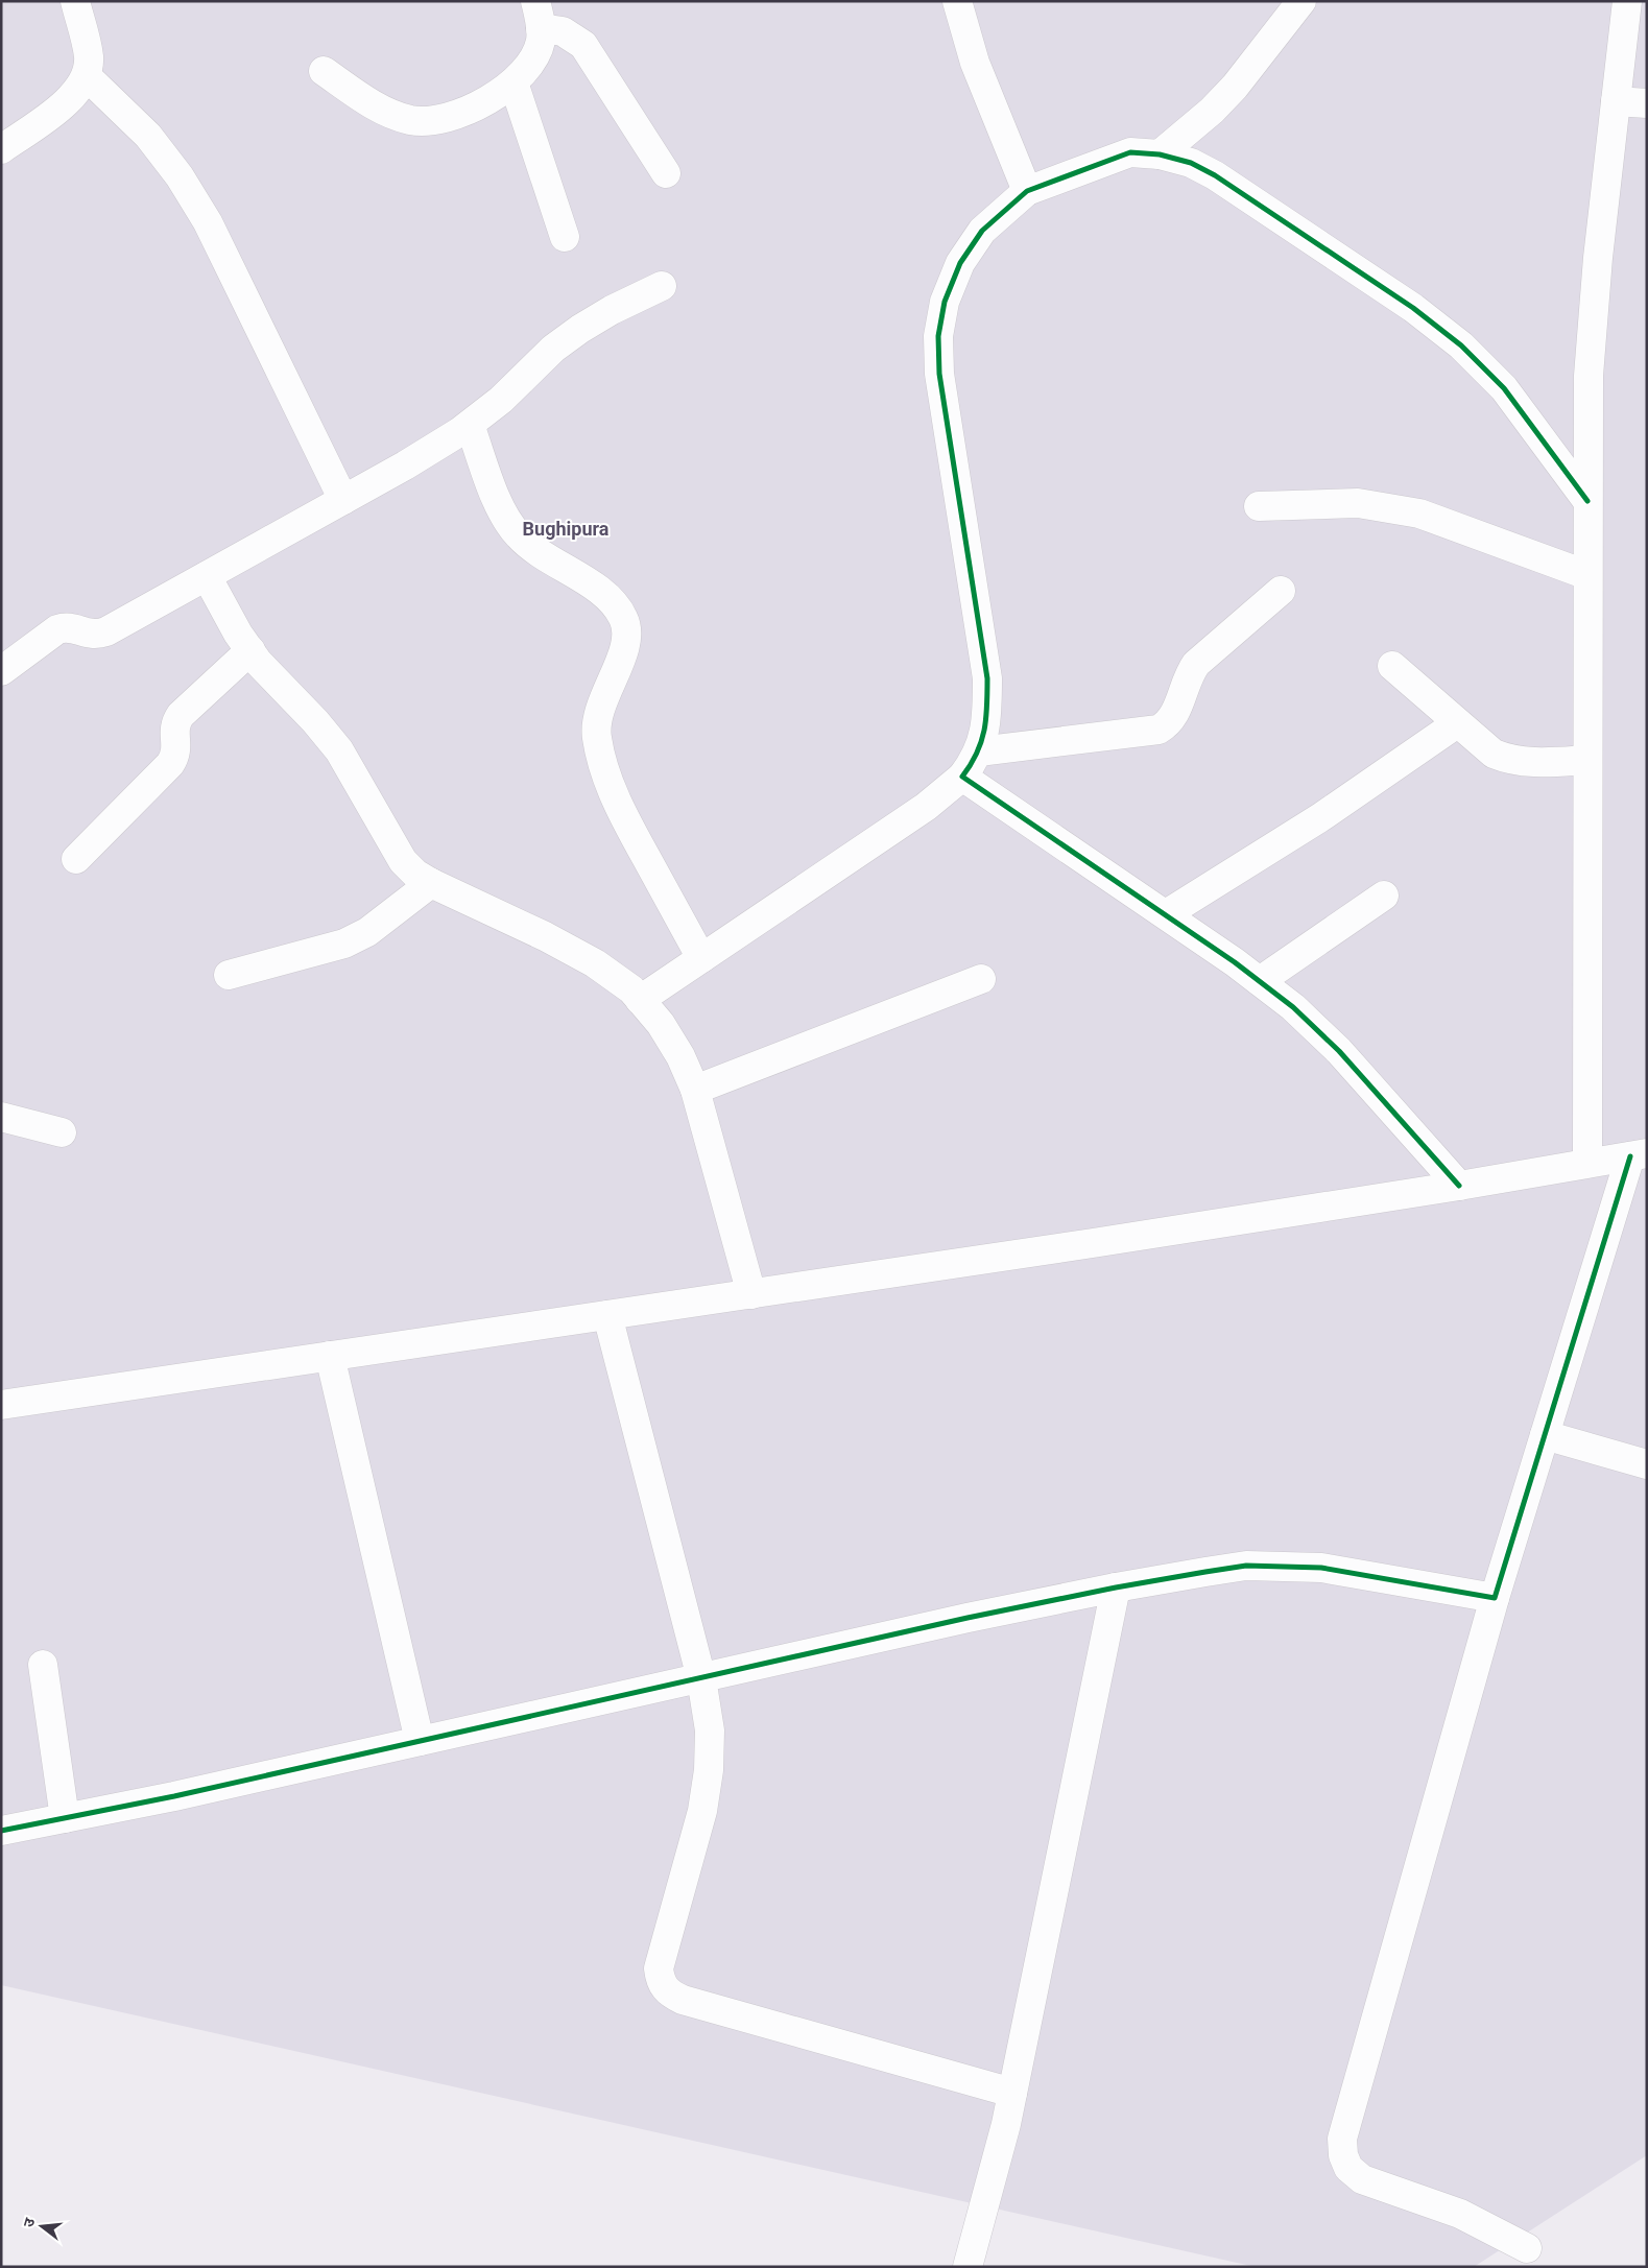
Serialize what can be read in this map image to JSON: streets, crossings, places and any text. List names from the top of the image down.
{
  "districts": ["Bughipura"],
  "north": "left"
}
